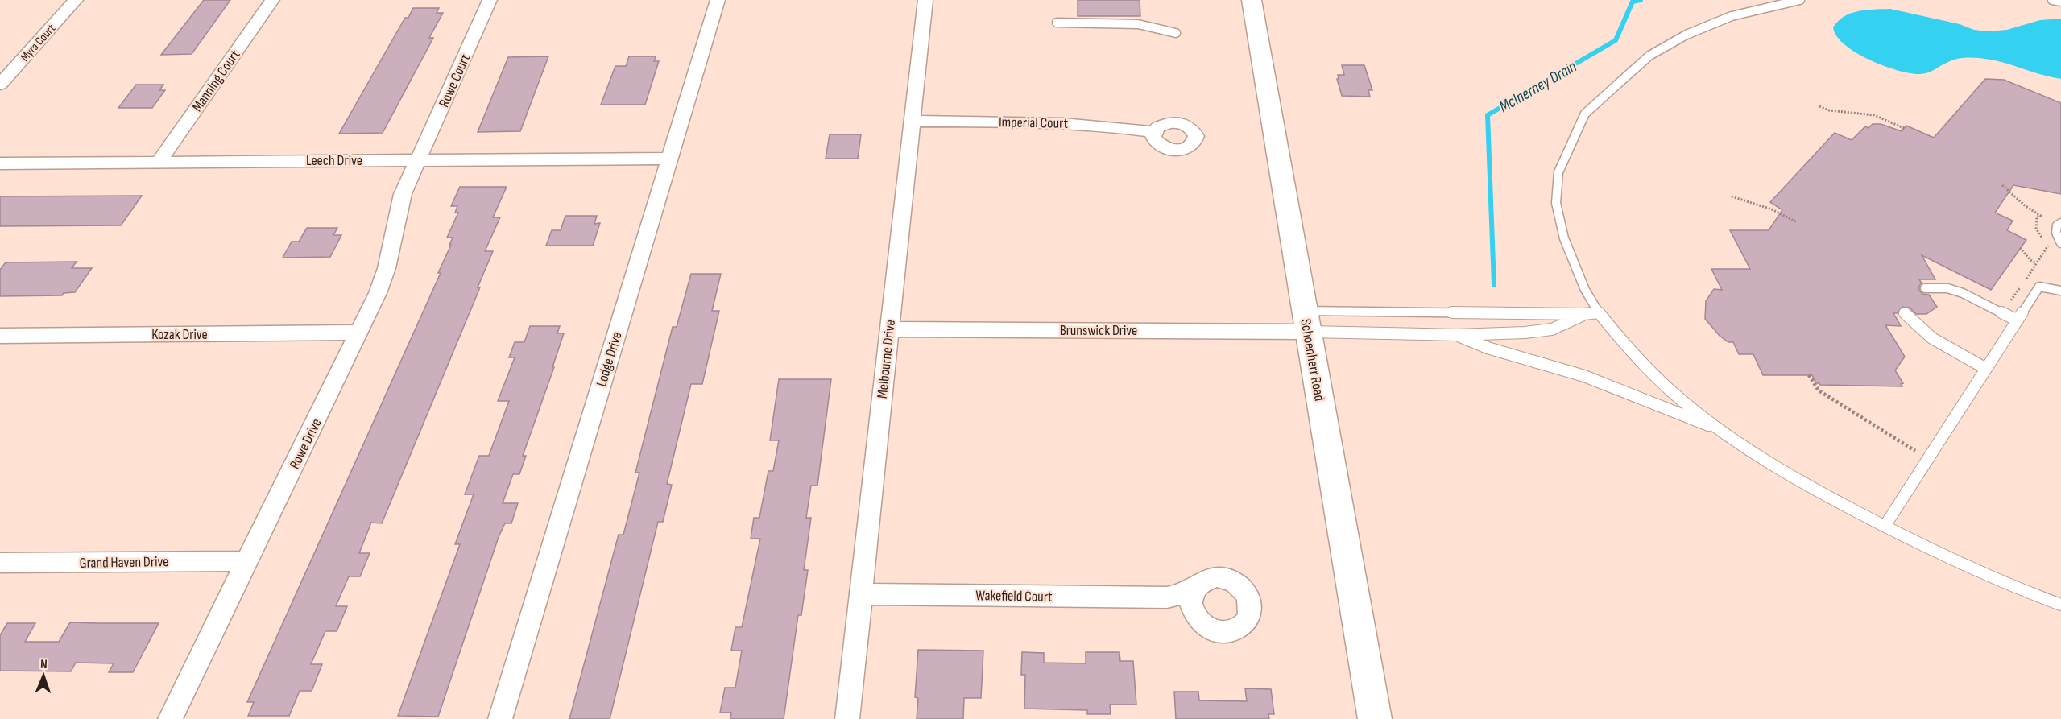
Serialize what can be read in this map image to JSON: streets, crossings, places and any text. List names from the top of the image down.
{
  "streets": {
    "main road": ["Schoenherr Road"],
    "street": [
      "Myra Court",
      "Manning Court",
      "Rowe Court",
      "Imperial Court",
      "Leech Drive",
      "Brunswick Drive",
      "Kozak Drive",
      "Lodge Drive",
      "Melbourne Drive",
      "Rowe Drive",
      "Grand Haven Drive",
      "Wakefield Court"
    ]
  },
  "crossings": [
    ["Manning Court", "Leech Drive"],
    ["Rowe Court", "Leech Drive"],
    ["Rowe Court", "Rowe Drive"],
    ["Imperial Court", "Melbourne Drive"],
    ["Leech Drive", "Lodge Drive"],
    ["Leech Drive", "Rowe Drive"],
    ["Brunswick Drive", "Melbourne Drive"],
    ["Brunswick Drive", "Schoenherr Road"],
    ["Kozak Drive", "Rowe Drive"],
    ["Melbourne Drive", "Wakefield Court"],
    ["Rowe Drive", "Grand Haven Drive"]
  ],
  "water": ["McInerney Drain"],
  "north": "top"
}
